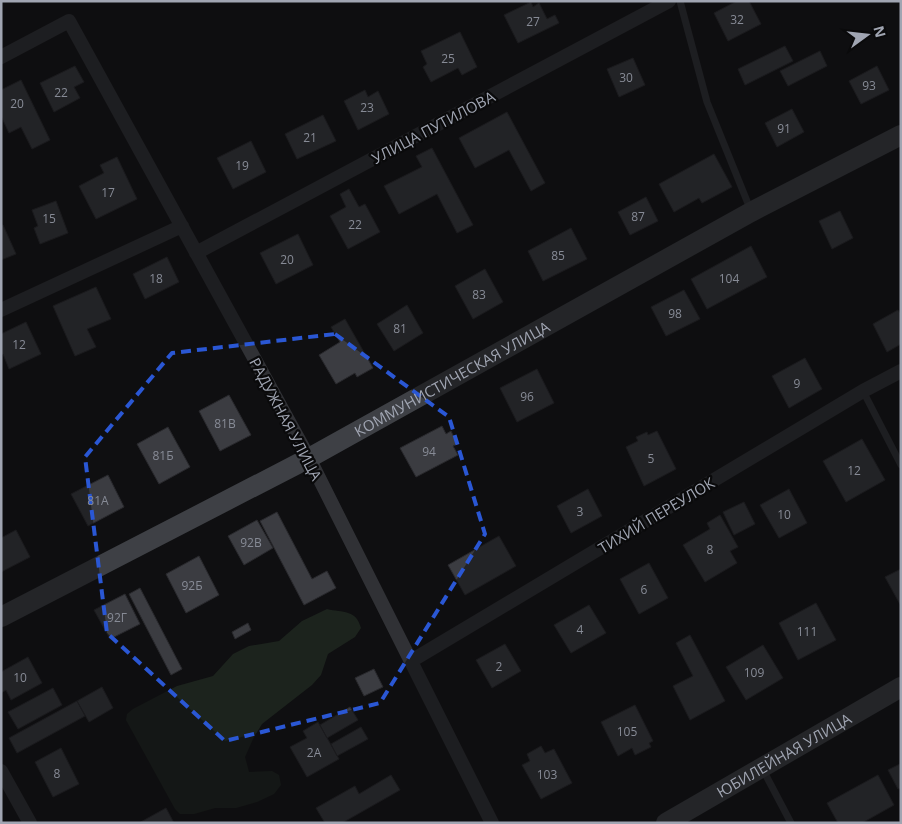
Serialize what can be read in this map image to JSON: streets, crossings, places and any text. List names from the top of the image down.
{
  "streets": {
    "street": [
      "УЛИЦА ПУТИЛОВА",
      "КОММУНИСТИЧЕСКАЯ УЛИЦА",
      "РАДУЖНАЯ УЛИЦА",
      "ТИХИЙ ПЕРЕУЛОК",
      "ЮБИЛЕЙНАЯ УЛИЦА"
    ]
  },
  "crossings": [
    ["УЛИЦА ПУТИЛОВА", "РАДУЖНАЯ УЛИЦА"],
    ["КОММУНИСТИЧЕСКАЯ УЛИЦА", "РАДУЖНАЯ УЛИЦА"],
    ["РАДУЖНАЯ УЛИЦА", "ТИХИЙ ПЕРЕУЛОК"]
  ],
  "house_numbers": [
    "32",
    "27",
    "25",
    "30",
    "93",
    "22",
    "20",
    "23",
    "91",
    "21",
    "19",
    "17",
    "87",
    "15",
    "22",
    "85",
    "20",
    "18",
    "104",
    "83",
    "98",
    "81",
    "12",
    "9",
    "96",
    "81В",
    "94",
    "81Б",
    "5",
    "12",
    "81А",
    "3",
    "10",
    "92В",
    "8",
    "92Б",
    "6",
    "92Г",
    "4",
    "111",
    "2",
    "109",
    "10",
    "105",
    "2А",
    "8",
    "103"
  ],
  "north": "right"
}
